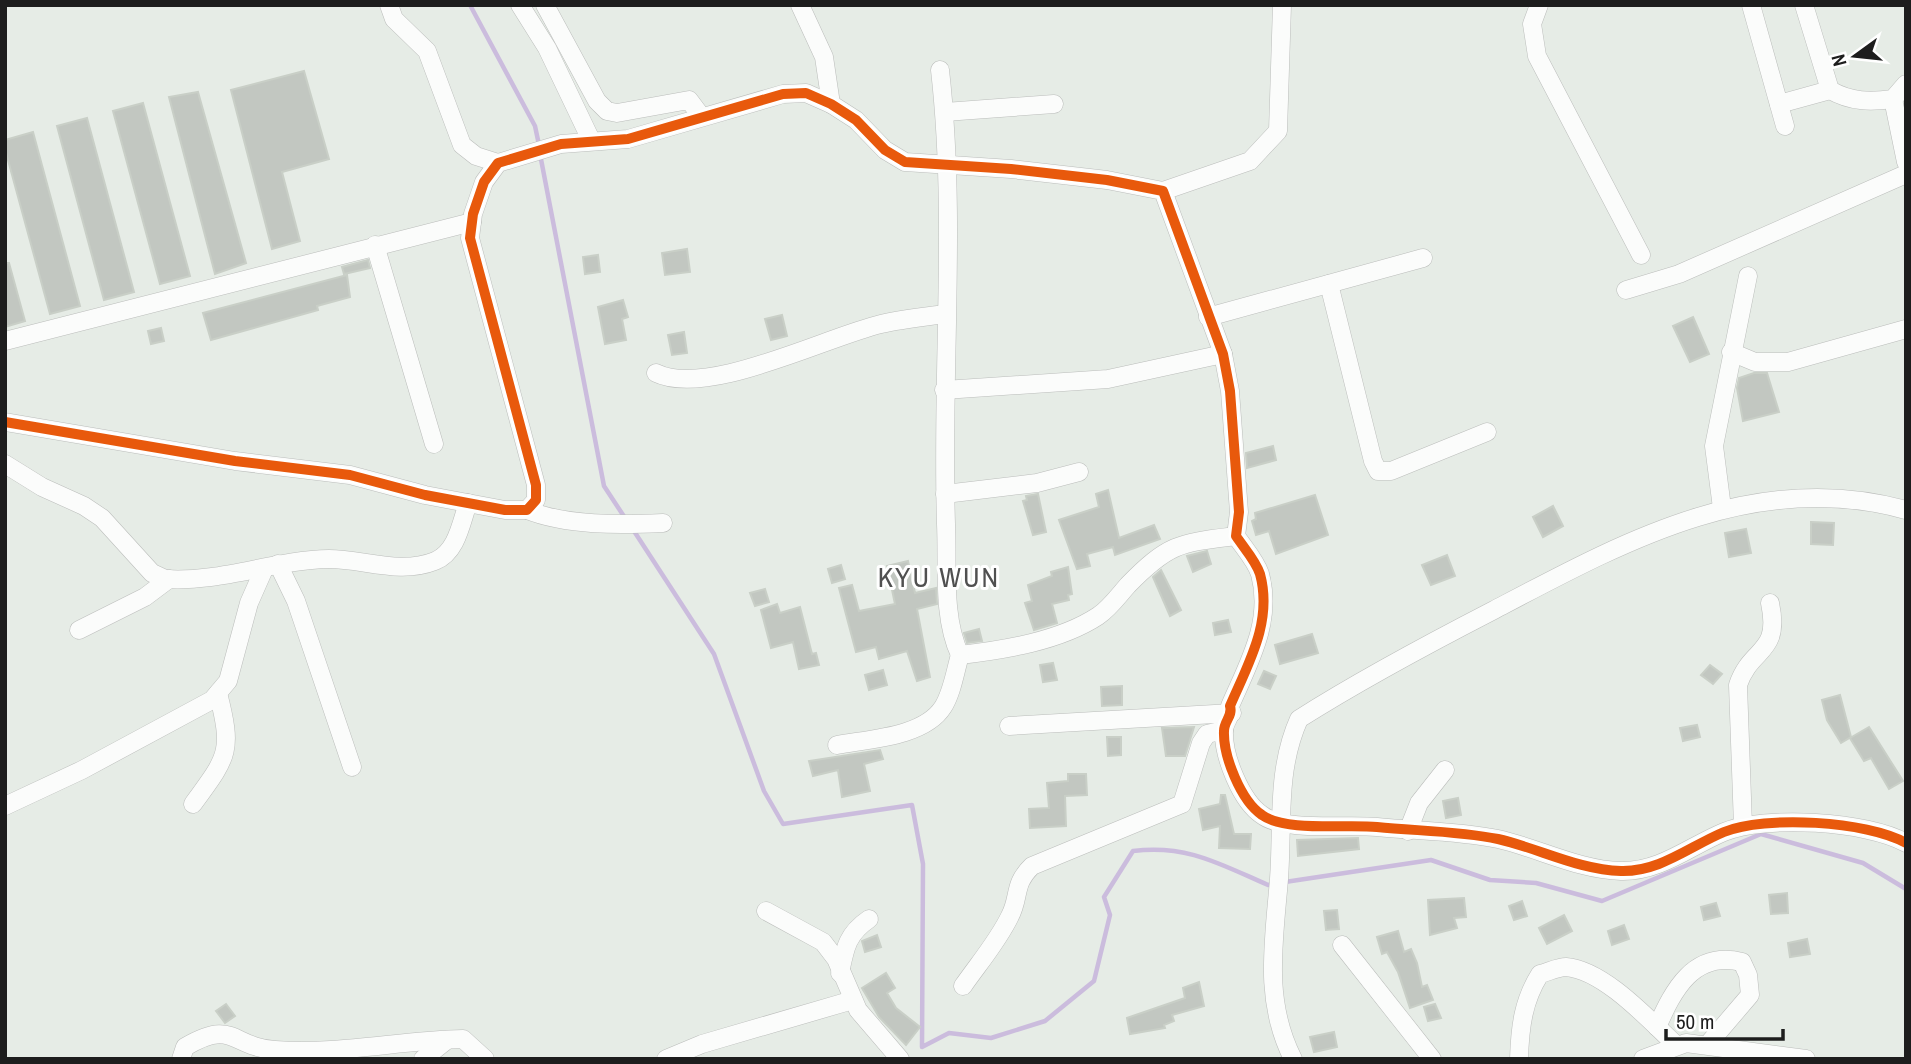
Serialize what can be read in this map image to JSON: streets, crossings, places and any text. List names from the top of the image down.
{
  "districts": ["KYU WUN"],
  "scale_bar": "50 m",
  "north": "left"
}
